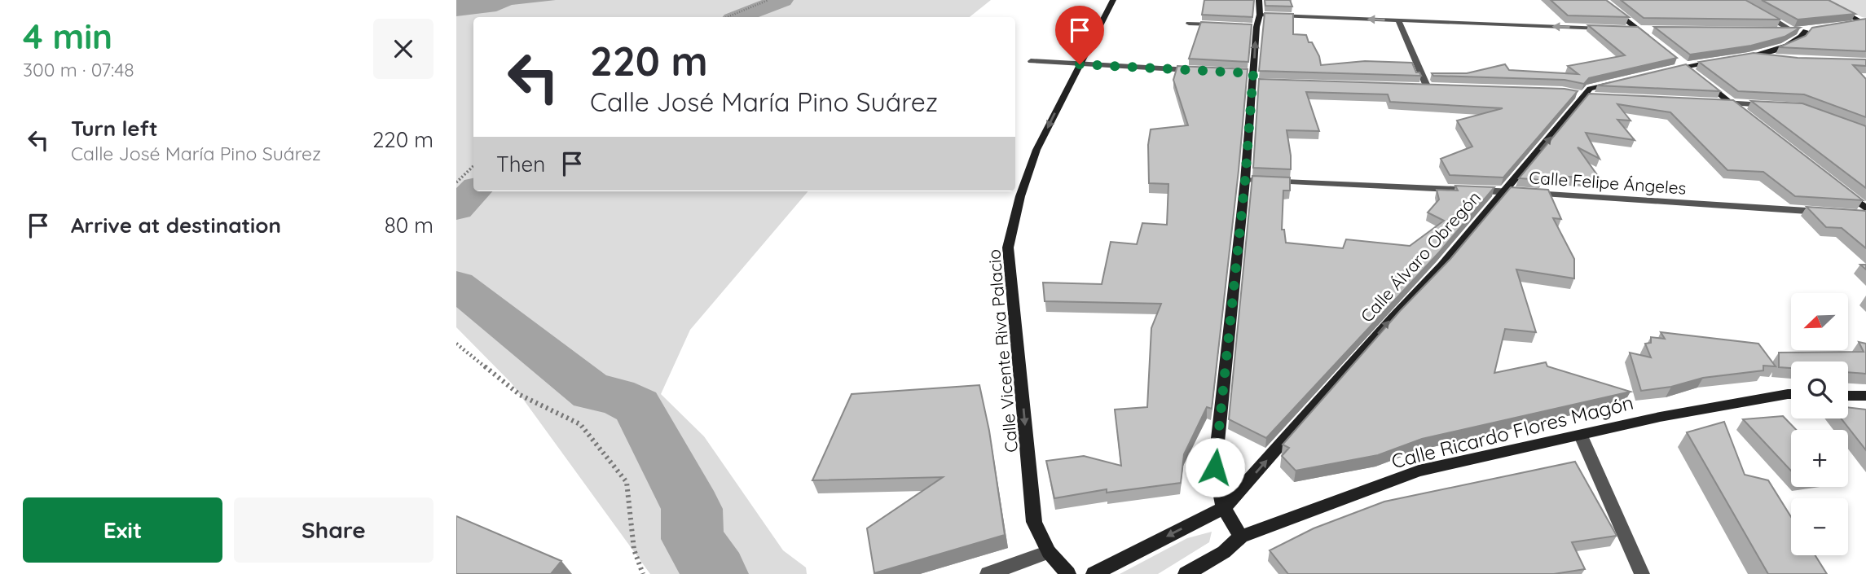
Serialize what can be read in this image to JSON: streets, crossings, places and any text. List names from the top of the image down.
{
  "streets": {
    "main road": ["Calle Álvaro Obregón", "Calle Vicente Riva Palacio", "Calle Ricardo Flores Magón"],
    "street": ["Calle Felipe Ángeles"]
  },
  "crossings": [
    ["Calle Felipe Ángeles", "Calle Álvaro Obregón"]
  ],
  "one_way": ["Calle Vicente Riva Palacio"],
  "north": "bottom left",
  "page": {
    "heading": ["4 min", "300 m · 07:48"],
    "turn": ["220 m", "Calle José María Pino Suárez"],
    "list": [
      {
        "name": "Turn left",
        "note": "Calle José María Pino Suárez",
        "value": "220 m"
      },
      {
        "name": "Arrive at destination",
        "value": "80 m"
      }
    ],
    "then": "Then",
    "map_buttons": ["+", "−"],
    "buttons": ["Exit", "Share"]
  }
}
